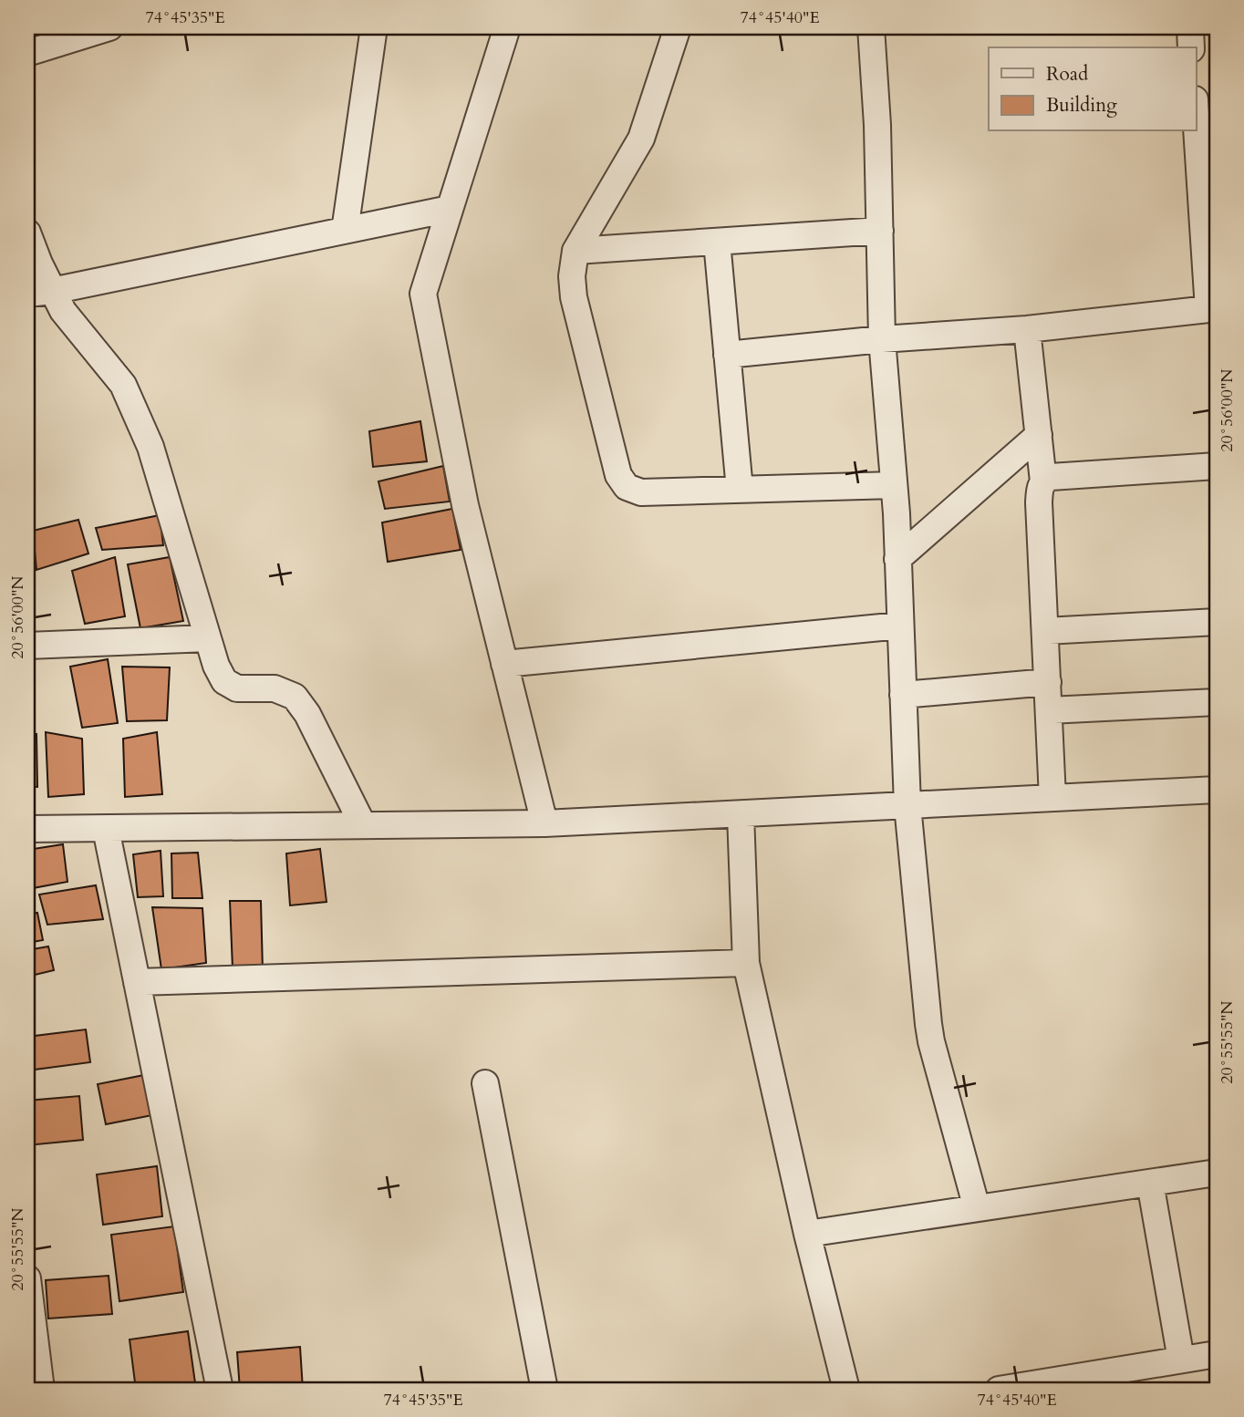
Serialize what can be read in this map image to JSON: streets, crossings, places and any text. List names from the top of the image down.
{
  "legend": ["Road", "Building"],
  "coordinates": [
    "74°45'35\"E",
    "74°45'40\"E",
    "20°56'00\"N",
    "20°55'55\"N"
  ]
}
